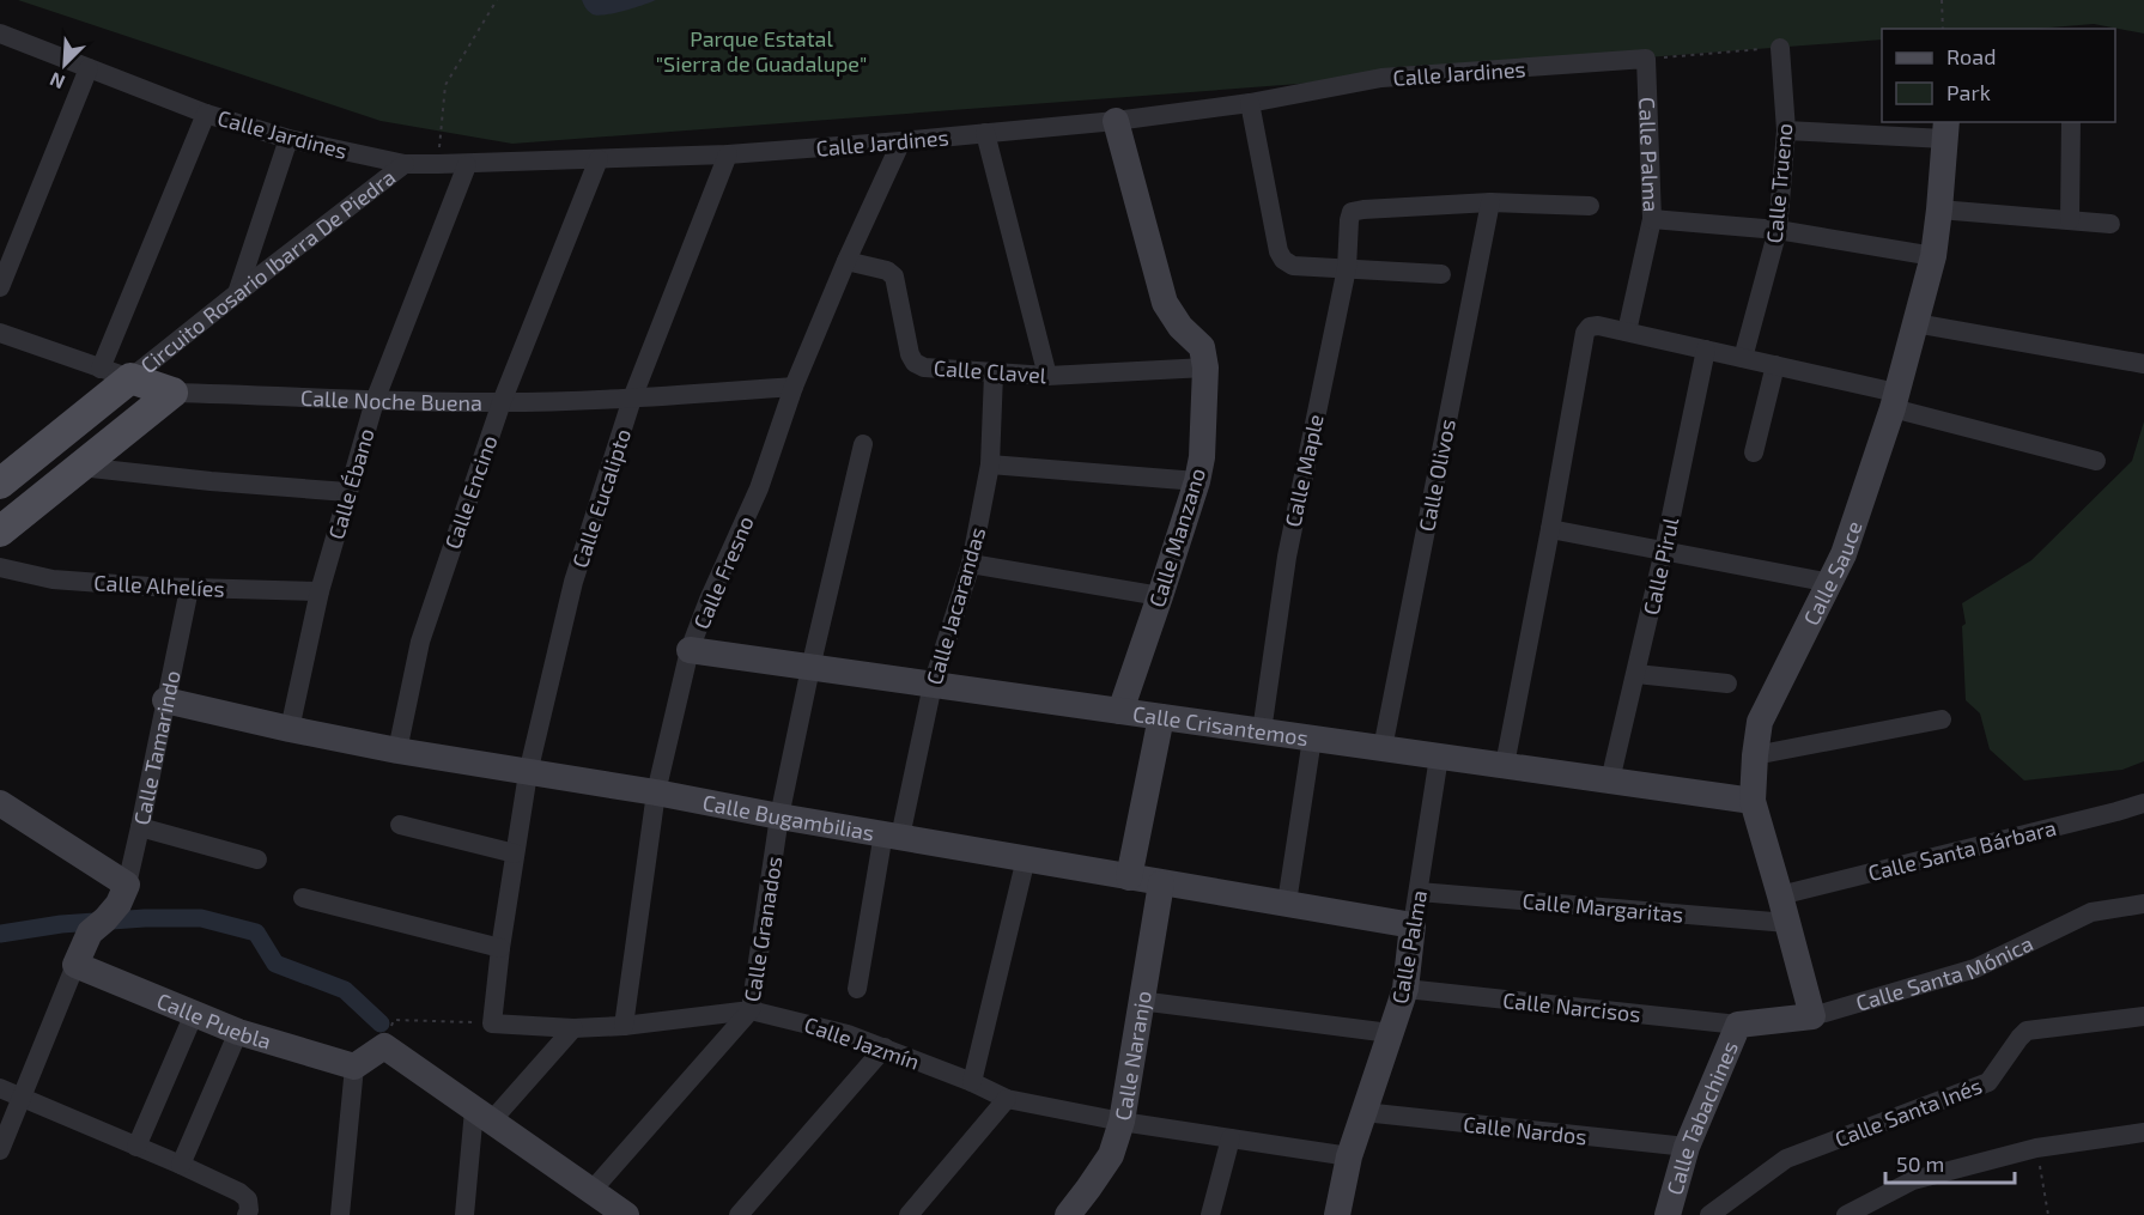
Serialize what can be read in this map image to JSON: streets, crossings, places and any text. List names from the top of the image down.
{
  "streets": {
    "main road": ["Circuito Rosario Ibarra De Piedra", "Calle Noche Buena"],
    "street": [
      "Calle Jardines",
      "Calle Palma",
      "Calle Trueno",
      "Calle Clavel",
      "Calle Maple",
      "Calle Olivos",
      "Calle Ébano",
      "Calle Encino",
      "Calle Eucalipto",
      "Calle Manzano",
      "Calle Pirul",
      "Calle Fresno",
      "Calle Sauce",
      "Calle Alhelíes",
      "Calle Jacarandas",
      "Calle Crisantemos",
      "Calle Tamarindo",
      "Calle Bugambilias",
      "Calle Santa Bárbara",
      "Calle Margaritas",
      "Calle Granados",
      "Calle Santa Mónica",
      "Calle Narcisos",
      "Calle Puebla",
      "Calle Jazmín",
      "Calle Naranjo",
      "Calle Santa Inés",
      "Calle Tabachines",
      "Calle Nardos"
    ]
  },
  "crossings": [
    ["Calle Jardines", "Calle Palma"],
    ["Calle Jardines", "Circuito Rosario Ibarra De Piedra"],
    ["Calle Jardines", "Calle Ébano"],
    ["Calle Jardines", "Calle Encino"],
    ["Calle Jardines", "Calle Eucalipto"],
    ["Calle Jardines", "Calle Manzano"],
    ["Calle Jardines", "Calle Fresno"],
    ["Calle Palma", "Calle Crisantemos"],
    ["Calle Palma", "Calle Bugambilias"],
    ["Calle Palma", "Calle Margaritas"],
    ["Calle Palma", "Calle Narcisos"],
    ["Calle Palma", "Calle Jazmín"],
    ["Calle Palma", "Calle Nardos"],
    ["Circuito Rosario Ibarra De Piedra", "Calle Noche Buena"],
    ["Calle Clavel", "Calle Manzano"],
    ["Calle Clavel", "Calle Fresno"],
    ["Calle Clavel", "Calle Jacarandas"],
    ["Calle Noche Buena", "Calle Ébano"],
    ["Calle Noche Buena", "Calle Encino"],
    ["Calle Noche Buena", "Calle Eucalipto"],
    ["Calle Noche Buena", "Calle Fresno"],
    ["Calle Maple", "Calle Olivos"],
    ["Calle Maple", "Calle Crisantemos"],
    ["Calle Olivos", "Calle Crisantemos"],
    ["Calle Ébano", "Calle Alhelíes"],
    ["Calle Ébano", "Calle Bugambilias"],
    ["Calle Encino", "Calle Bugambilias"],
    ["Calle Eucalipto", "Calle Bugambilias"],
    ["Calle Eucalipto", "Calle Jazmín"],
    ["Calle Manzano", "Calle Crisantemos"],
    ["Calle Pirul", "Calle Crisantemos"],
    ["Calle Fresno", "Calle Crisantemos"],
    ["Calle Fresno", "Calle Bugambilias"],
    ["Calle Fresno", "Calle Jazmín"],
    ["Calle Sauce", "Calle Crisantemos"],
    ["Calle Sauce", "Calle Santa Bárbara"],
    ["Calle Sauce", "Calle Margaritas"],
    ["Calle Sauce", "Calle Santa Mónica"],
    ["Calle Alhelíes", "Calle Tamarindo"],
    ["Calle Jacarandas", "Calle Crisantemos"],
    ["Calle Jacarandas", "Calle Bugambilias"],
    ["Calle Crisantemos", "Calle Granados"],
    ["Calle Tamarindo", "Calle Bugambilias"],
    ["Calle Bugambilias", "Calle Granados"],
    ["Calle Bugambilias", "Calle Naranjo"],
    ["Calle Granados", "Calle Jazmín"],
    ["Calle Santa Mónica", "Calle Narcisos"],
    ["Calle Santa Mónica", "Calle Tabachines"],
    ["Calle Narcisos", "Calle Tabachines"],
    ["Calle Jazmín", "Calle Naranjo"],
    ["Calle Tabachines", "Calle Nardos"]
  ],
  "parks": ["Parque Estatal \"Sierra de Guadalupe\""],
  "legend": ["Road", "Park"],
  "scale_bar": "50 m",
  "north": "bottom left"
}
